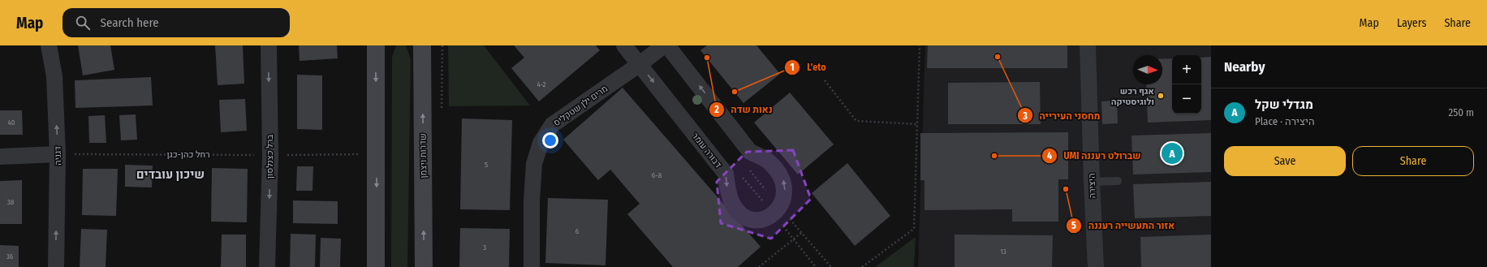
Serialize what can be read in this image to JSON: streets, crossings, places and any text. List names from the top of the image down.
{
  "streets": {
    "main road": ["שדרות ויצמן"],
    "street": [
      "מרים ילן שטקליס",
      "דבורה עומר",
      "דגניה",
      "ברל כצנלסון",
      "היצירה"
    ],
    "path": ["רחל כהן-כגן"]
  },
  "crossings": [
    ["מרים ילן שטקליס", "דבורה עומר"],
    ["רחל כהן-כגן", "דגניה"],
    ["רחל כהן-כגן", "ברל כצנלסון"]
  ],
  "one_way": ["דגניה", "ברל כצנלסון"],
  "districts": ["שיכון עובדים"],
  "places": [
    "מחסני העירייה",
    "נאות שדה",
    "L'eto",
    "אגף רכש ולוגיסטיקה",
    "UMI שברולט רעננה",
    "אזור התעשייה רעננה"
  ],
  "house_numbers": [
    "4-2",
    "40",
    "5",
    "6-8",
    "38",
    "6",
    "3",
    "13",
    "36"
  ],
  "north": "right",
  "page": {
    "header": "Map",
    "search": "Search here",
    "nav": ["Map", "Layers", "Share"],
    "heading": "Nearby",
    "map_buttons": ["+", "−"],
    "list": [
      {
        "mark": "A",
        "name": "מגדלי שקל",
        "note": "Place · היצירה",
        "value": "250 m"
      }
    ],
    "buttons": ["Save", "Share"],
    "pins": "A"
  }
}
